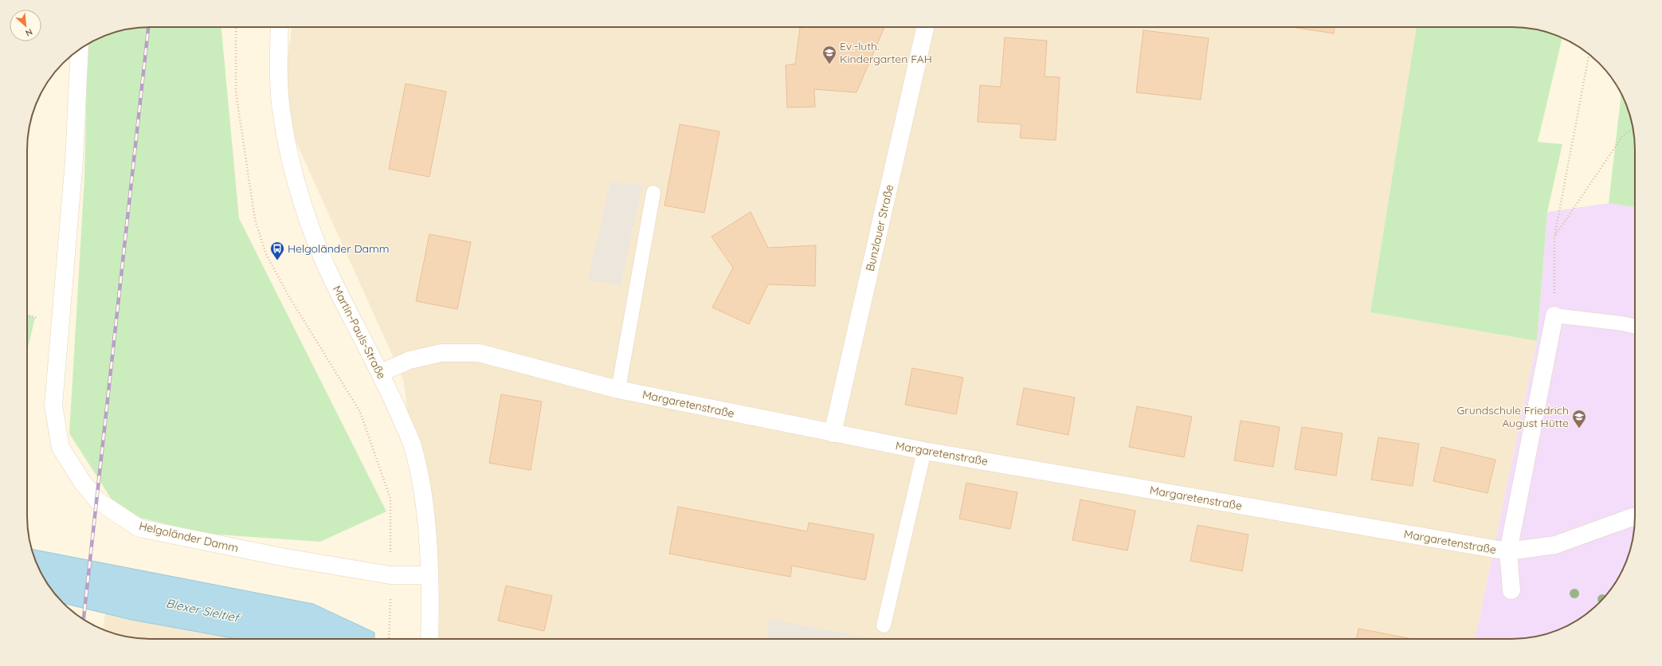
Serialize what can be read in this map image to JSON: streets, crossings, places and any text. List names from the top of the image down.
{
  "streets": {
    "street": [
      "Bunzlauer Straße",
      "Martin-Pauls-Straße",
      "Margaretenstraße",
      "Helgoländer Damm"
    ]
  },
  "crossings": [
    ["Bunzlauer Straße", "Margaretenstraße"],
    ["Martin-Pauls-Straße", "Margaretenstraße"],
    ["Martin-Pauls-Straße", "Helgoländer Damm"]
  ],
  "water": ["Blexer Sieltief"],
  "places": {
    "school or university": ["Ev.-luth. Kindergarten FAH", "Grundschule Friedrich August Hütte"],
    "bus stop": ["Helgoländer Damm"]
  },
  "north": "bottom right"
}
